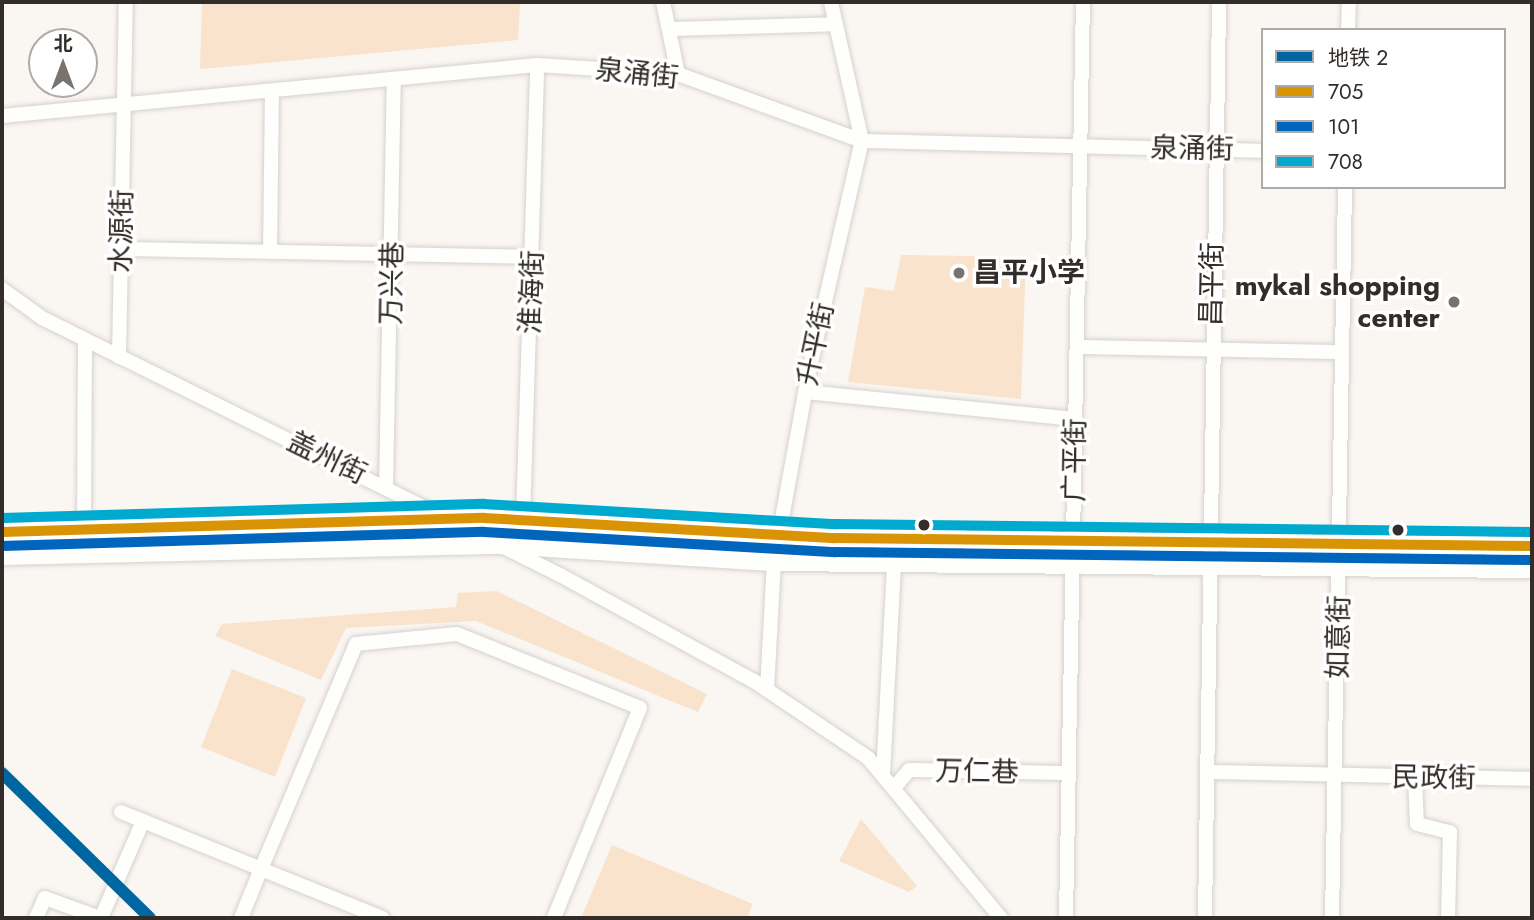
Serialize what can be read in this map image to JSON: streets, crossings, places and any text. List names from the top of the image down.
{
  "streets": {
    "street": [
      "泉涌街",
      "水源街",
      "万兴巷",
      "昌平街",
      "淮海街",
      "升平街",
      "盖州街",
      "广平街",
      "如意街",
      "万仁巷",
      "民政街"
    ]
  },
  "crossings": [
    ["泉涌街", "水源街"],
    ["泉涌街", "万兴巷"],
    ["泉涌街", "昌平街"],
    ["泉涌街", "淮海街"],
    ["泉涌街", "升平街"],
    ["泉涌街", "广平街"],
    ["水源街", "盖州街"],
    ["万兴巷", "盖州街"],
    ["昌平街", "民政街"],
    ["升平街", "盖州街"],
    ["盖州街", "万仁巷"],
    ["广平街", "万仁巷"],
    ["如意街", "民政街"]
  ],
  "places": ["昌平小学", "mykal shopping center"],
  "lines": [
    "transit line 708",
    "transit line 705",
    "transit line 101",
    "metro line 2"
  ],
  "legend": [
    "地铁 2",
    "705",
    "101",
    "708"
  ],
  "north": "top"
}
